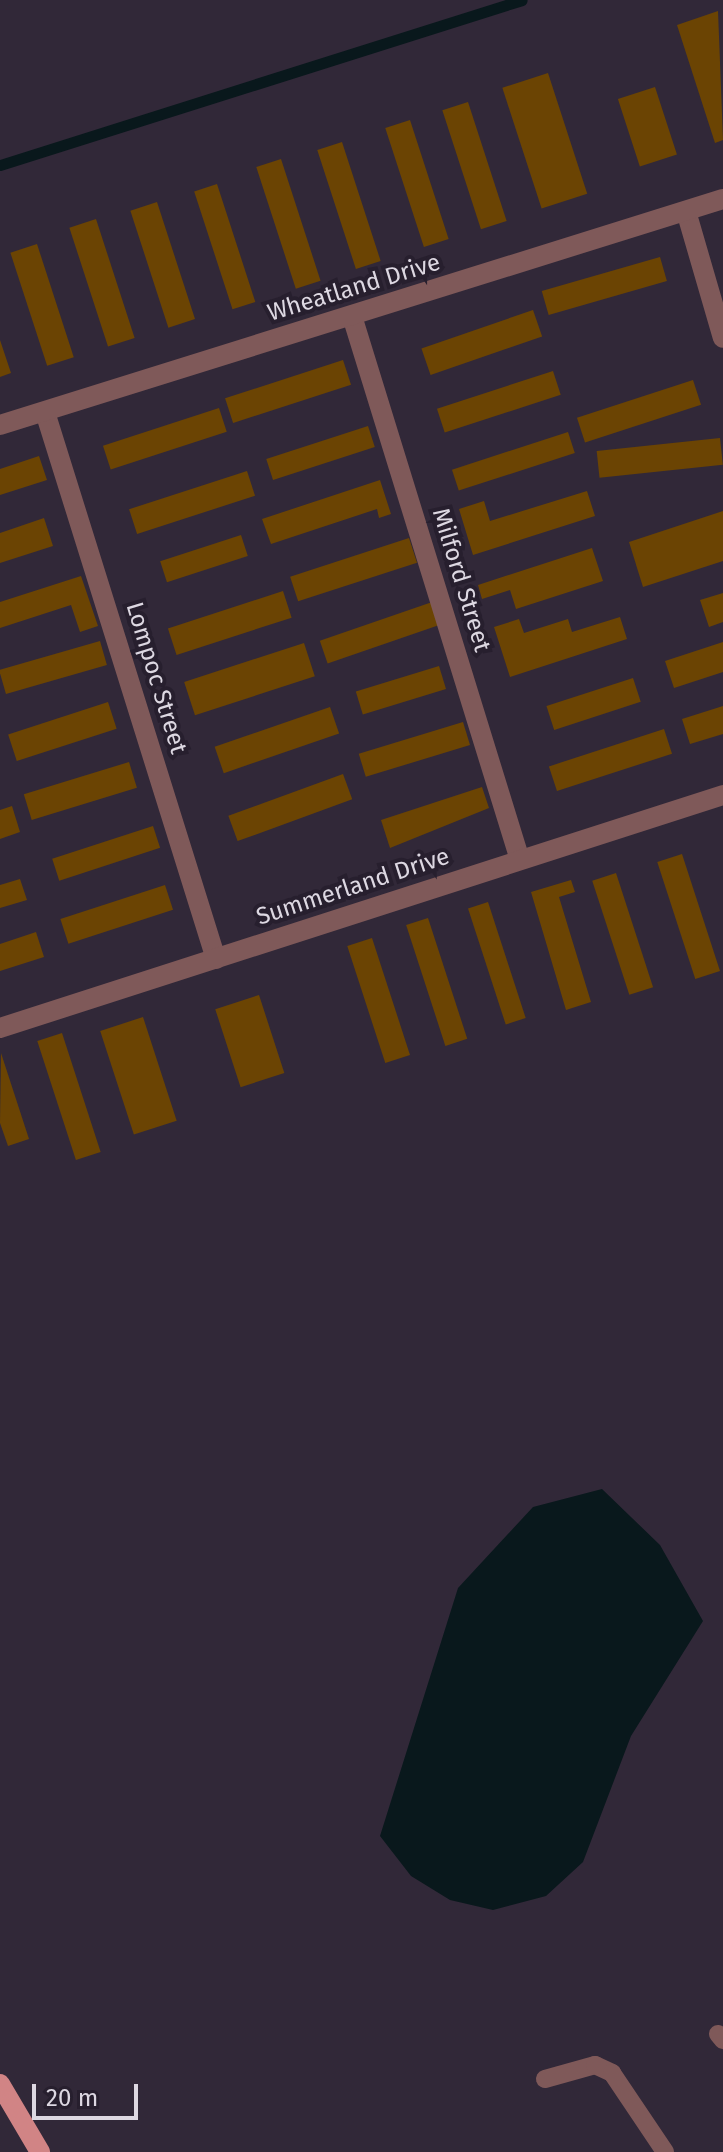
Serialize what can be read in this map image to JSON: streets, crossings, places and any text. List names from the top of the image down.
{
  "streets": {
    "street": [
      "Wheatland Drive",
      "Milford Street",
      "Lompoc Street",
      "Summerland Drive"
    ]
  },
  "crossings": [
    ["Wheatland Drive", "Milford Street"],
    ["Wheatland Drive", "Lompoc Street"],
    ["Milford Street", "Summerland Drive"],
    ["Lompoc Street", "Summerland Drive"]
  ],
  "scale_bar": "20 m"
}
